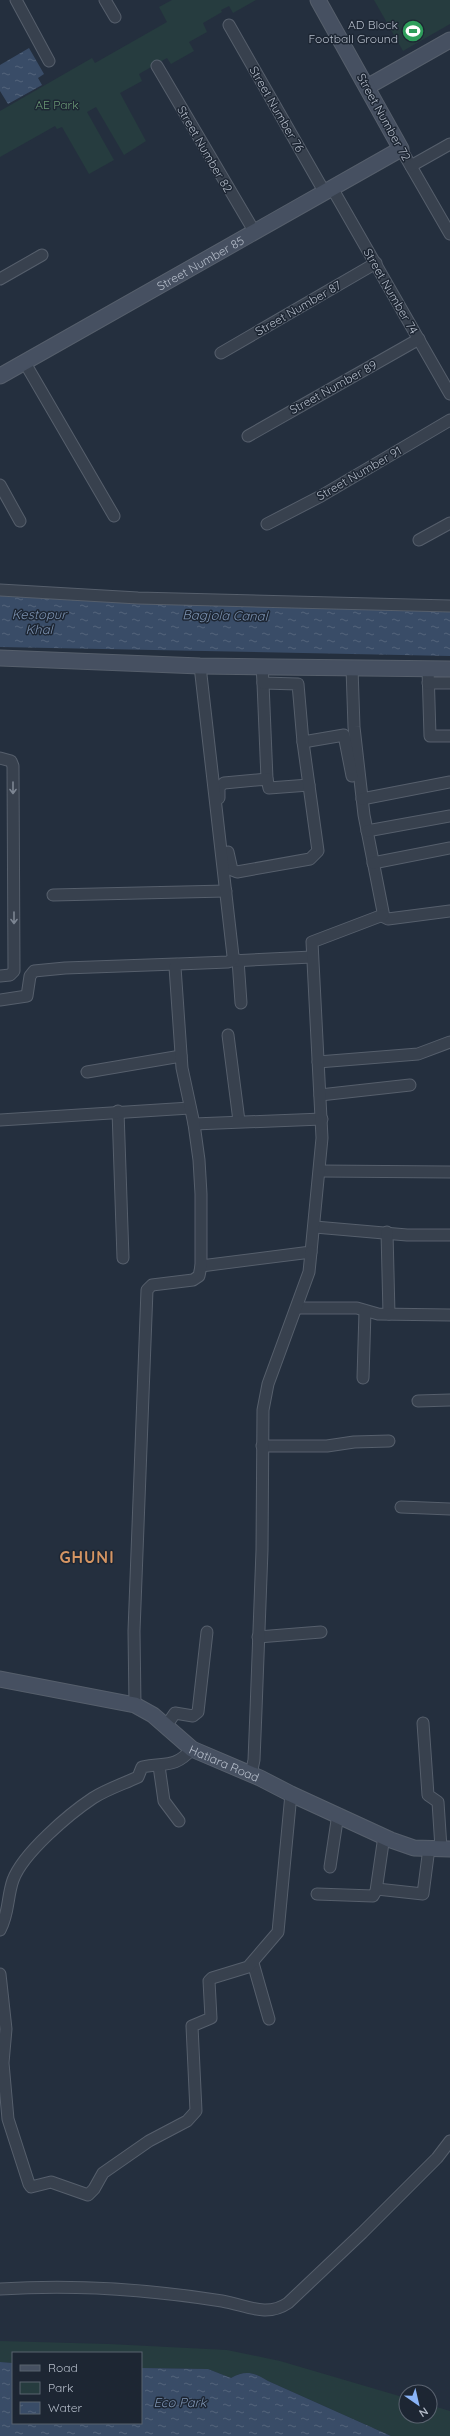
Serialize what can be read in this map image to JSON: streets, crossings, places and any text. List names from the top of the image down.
{
  "streets": {
    "street": [
      "Street Number 76",
      "Street Number 72",
      "Street Number 82",
      "Street Number 85",
      "Street Number 74",
      "Street Number 87",
      "Street Number 89",
      "Street Number 91",
      "Hatiara Road"
    ]
  },
  "crossings": [
    ["Street Number 76", "Street Number 85"],
    ["Street Number 76", "Street Number 74"],
    ["Street Number 72", "Street Number 85"],
    ["Street Number 82", "Street Number 85"],
    ["Street Number 85", "Street Number 74"],
    ["Street Number 74", "Street Number 87"],
    ["Street Number 74", "Street Number 89"]
  ],
  "districts": ["GHUNI"],
  "water": ["Kestopur Khal", "Bagjola Canal", "Eco Park"],
  "parks": ["AE Park"],
  "places": {
    "sports": ["AD Block Football Ground"]
  },
  "legend": ["Road", "Park", "Water"],
  "north": "bottom right"
}
